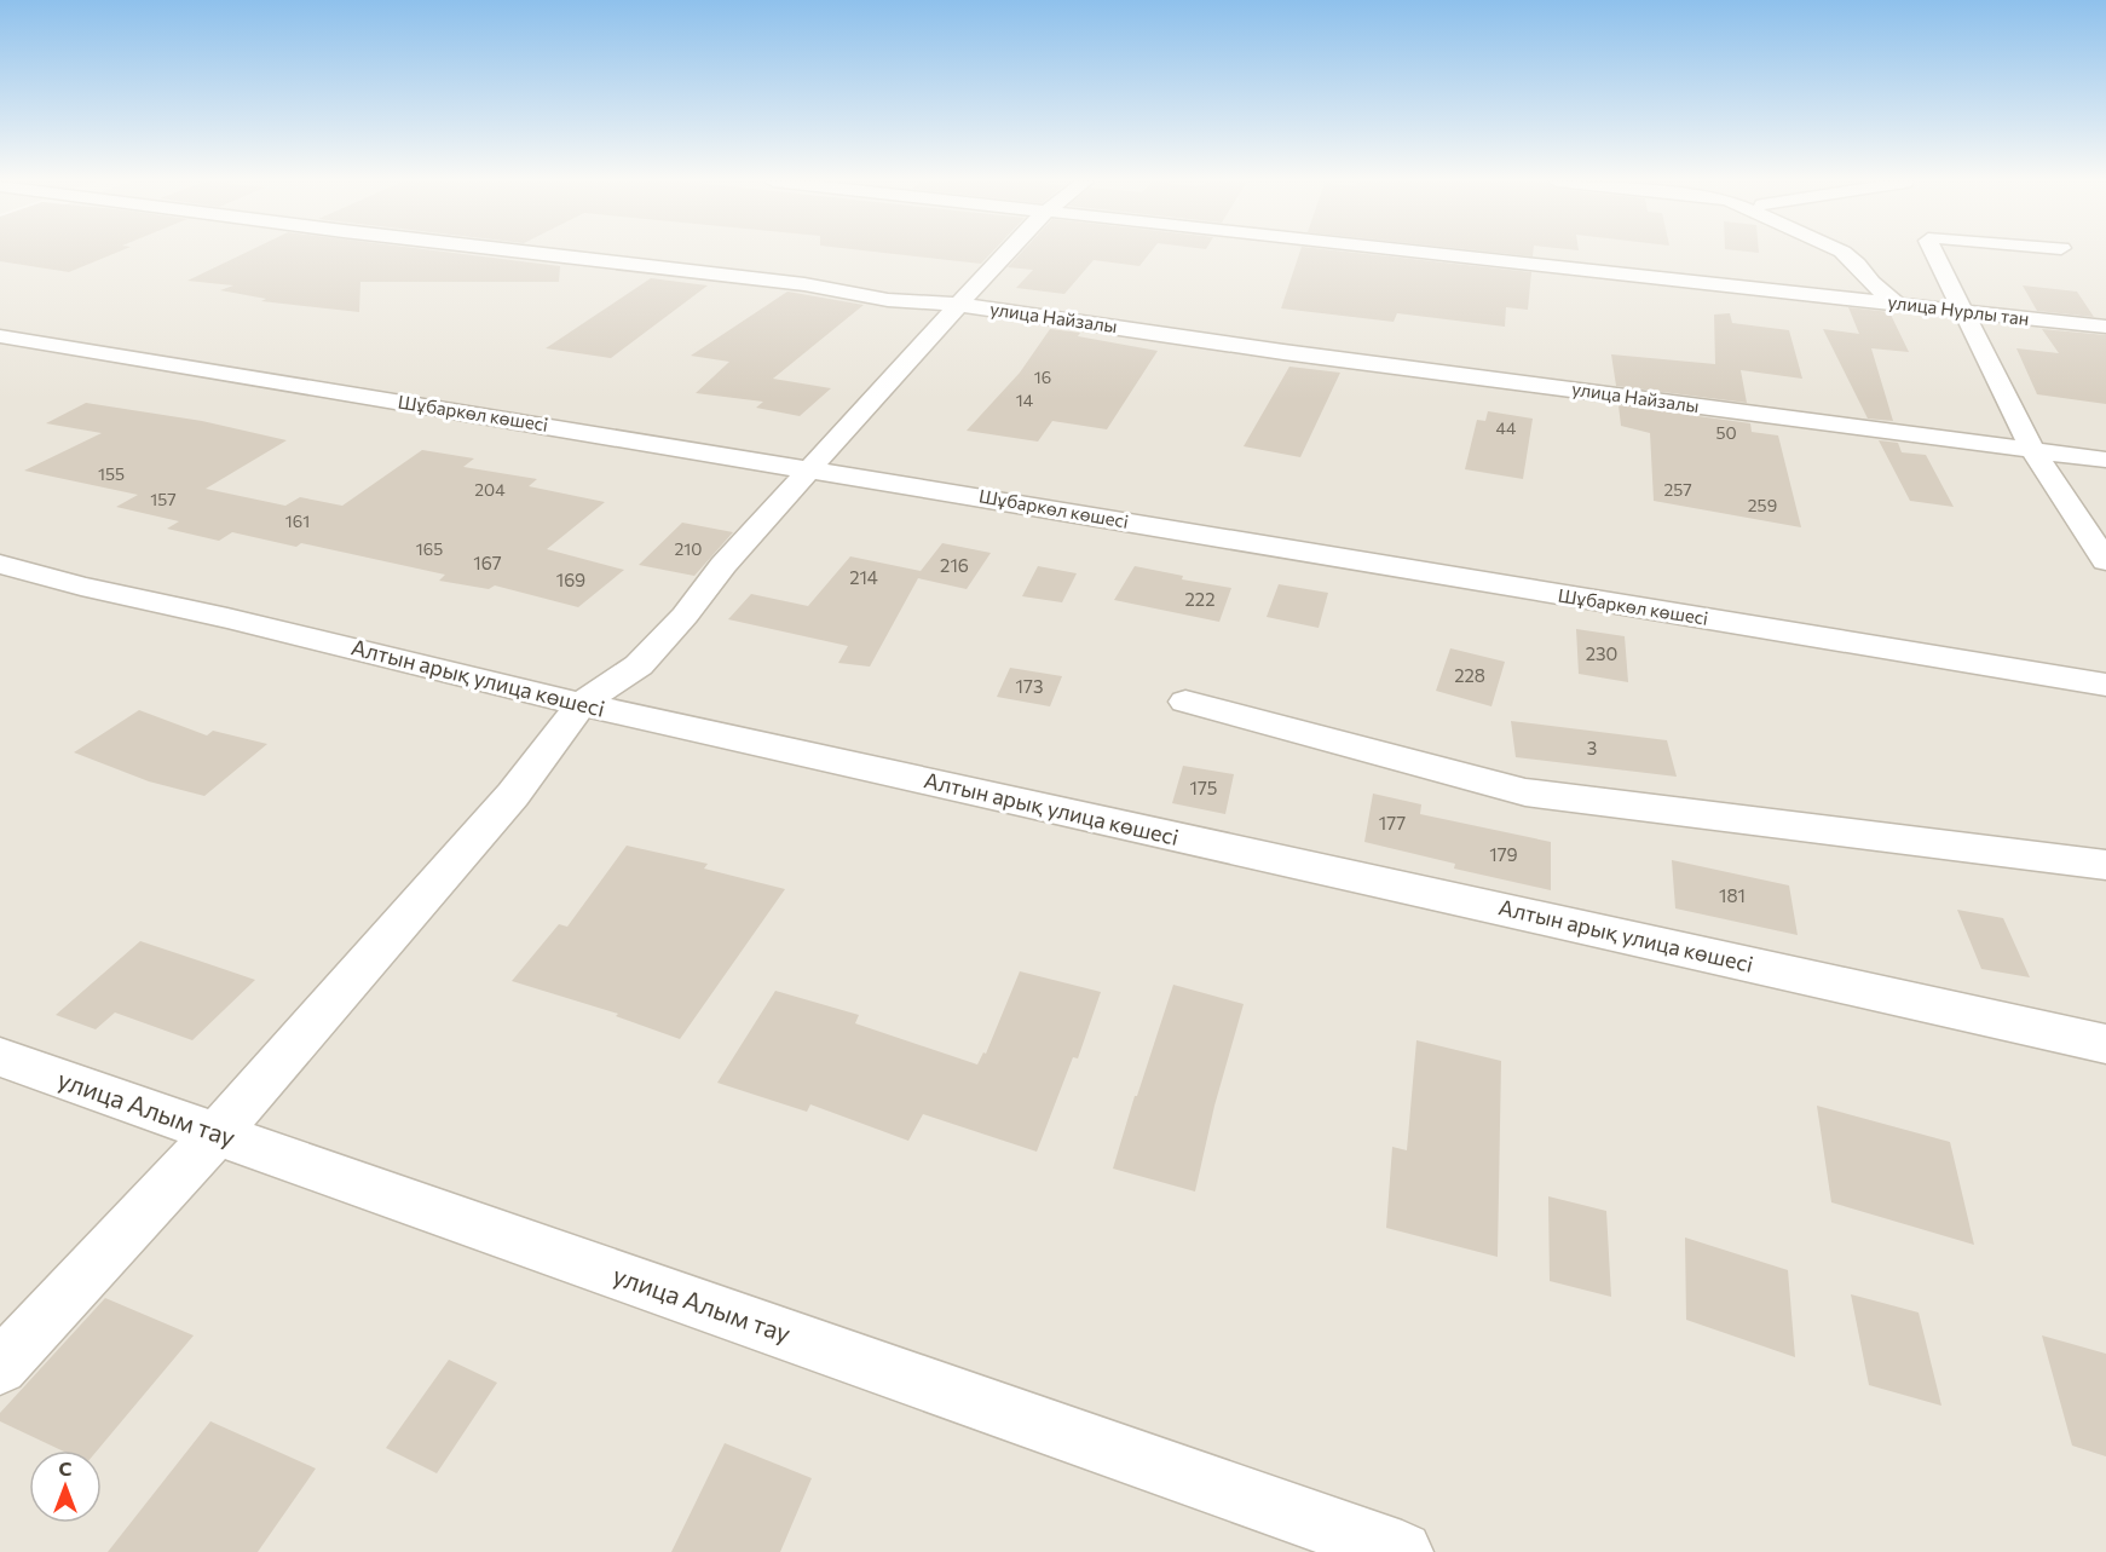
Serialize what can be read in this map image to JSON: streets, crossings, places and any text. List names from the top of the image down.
{
  "streets": {
    "street": [
      "улица Нурлы тан",
      "улица Найзалы",
      "Шұбаркөл көшесі",
      "Алтын арық улица көшесі",
      "улица Алым тау"
    ]
  },
  "house_numbers": [
    "16",
    "14",
    "44",
    "50",
    "155",
    "204",
    "257",
    "157",
    "259",
    "161",
    "165",
    "210",
    "167",
    "216",
    "214",
    "169",
    "222",
    "230",
    "228",
    "173",
    "3",
    "175",
    "177",
    "179",
    "181"
  ],
  "north": "top"
}
